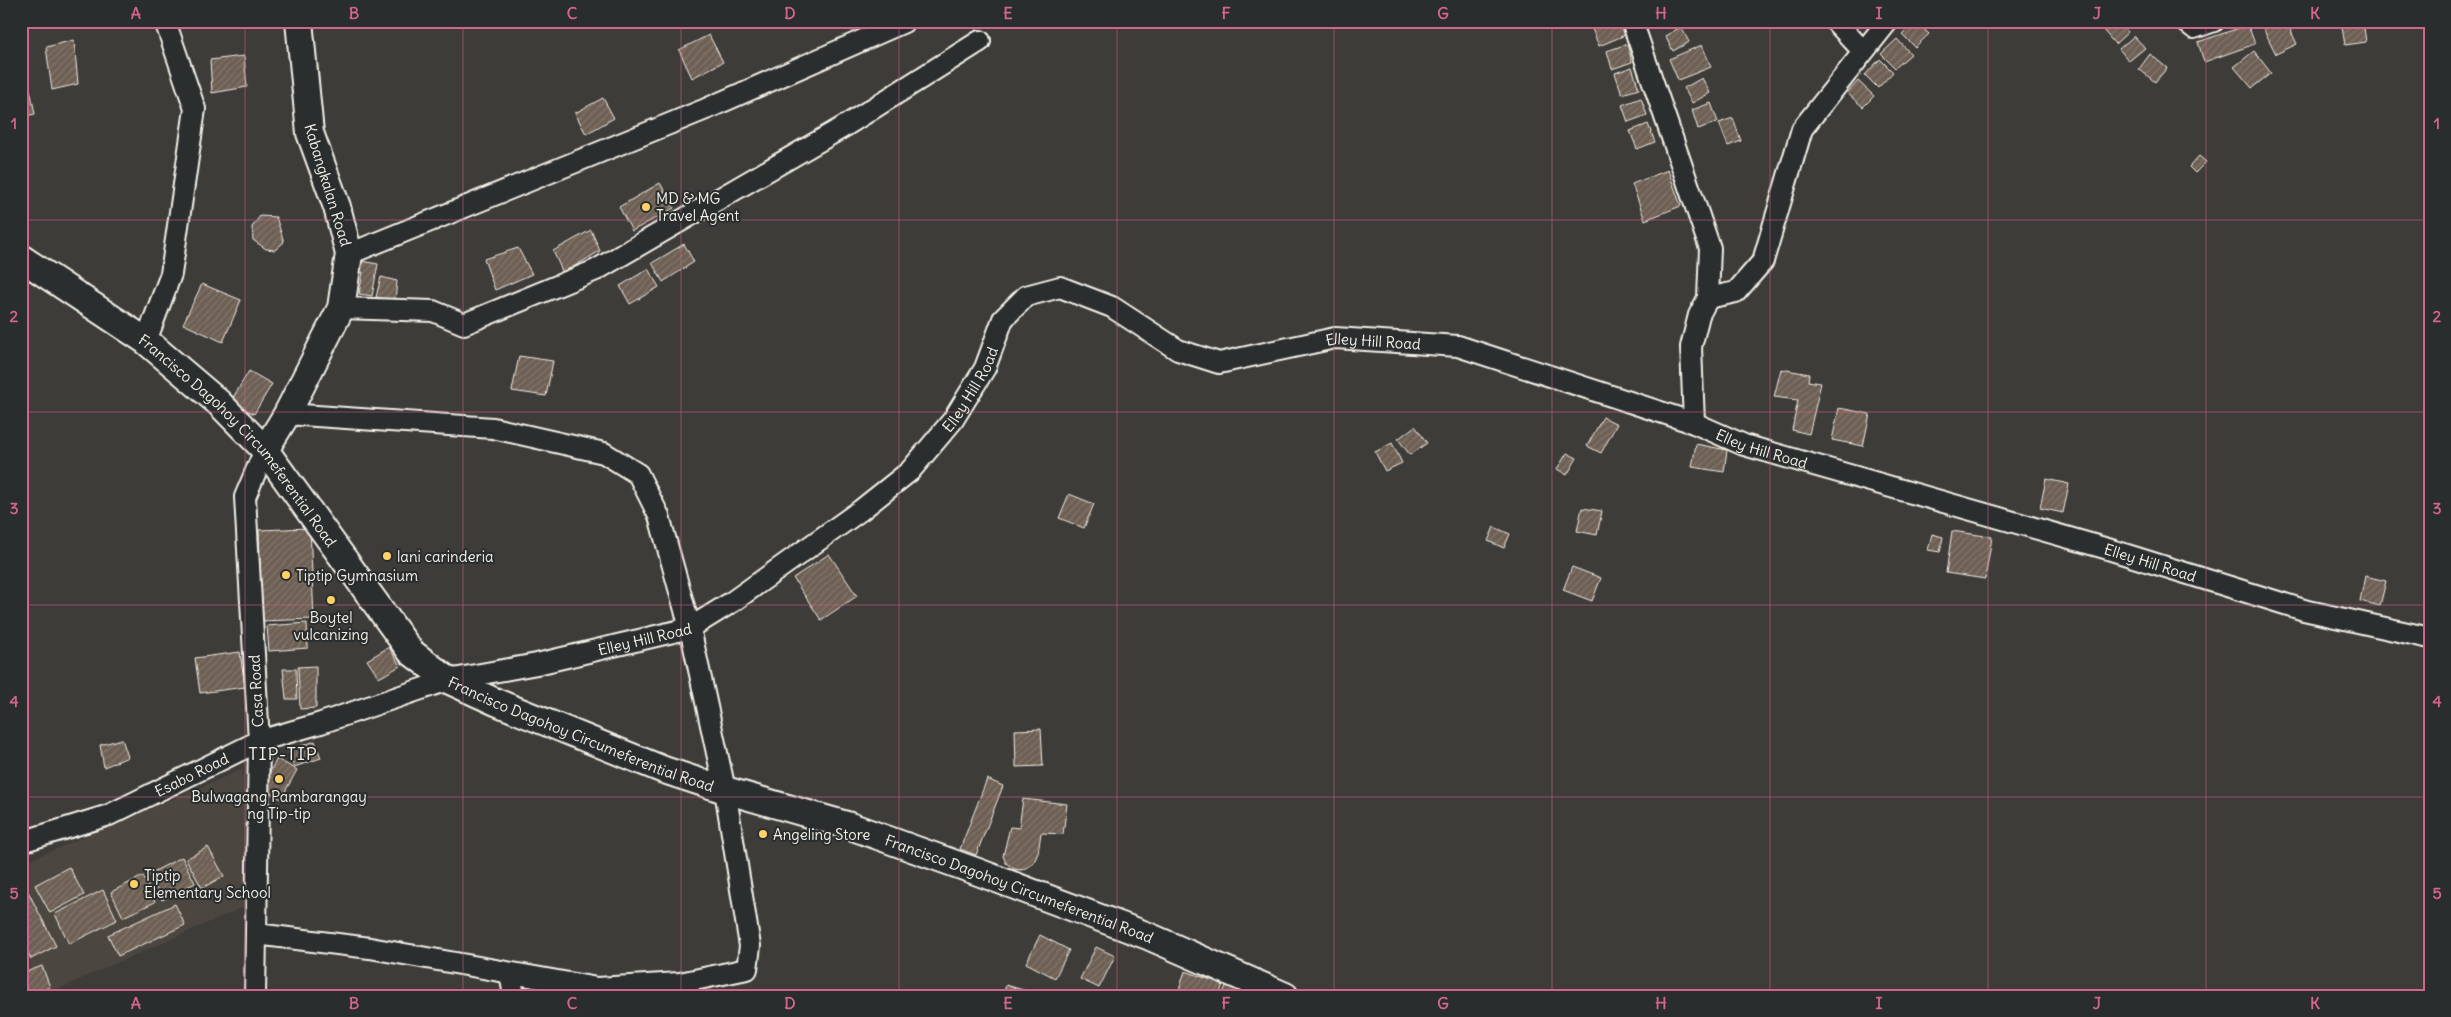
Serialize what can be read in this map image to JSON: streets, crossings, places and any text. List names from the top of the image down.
{
  "streets": {
    "main road": ["Kabangkalan Road", "Francisco Dagohoy Circumeferential Road"],
    "street": ["Elley Hill Road", "Casa Road", "Esabo Road"]
  },
  "crossings": [
    ["Kabangkalan Road", "Francisco Dagohoy Circumeferential Road"],
    ["Kabangkalan Road", "Casa Road"],
    ["Elley Hill Road", "Francisco Dagohoy Circumeferential Road"],
    ["Elley Hill Road", "Esabo Road"],
    ["Francisco Dagohoy Circumeferential Road", "Casa Road"],
    ["Francisco Dagohoy Circumeferential Road", "Esabo Road"],
    ["Casa Road", "Esabo Road"]
  ],
  "districts": ["TIP-TIP"],
  "places": [
    "MD & MG Travel Agent",
    "lani carinderia",
    "Tiptip Gymnasium",
    "Boytel vulcanizing",
    "Bulwagang Pambarangay ng Tip-tip",
    "Angeling Store",
    "Tiptip Elementary School"
  ],
  "grid": {
    "columns": [
      "A",
      "B",
      "C",
      "D",
      "E",
      "F",
      "G",
      "H",
      "I",
      "J",
      "K"
    ],
    "rows": [
      "1",
      "2",
      "3",
      "4",
      "5"
    ]
  }
}
